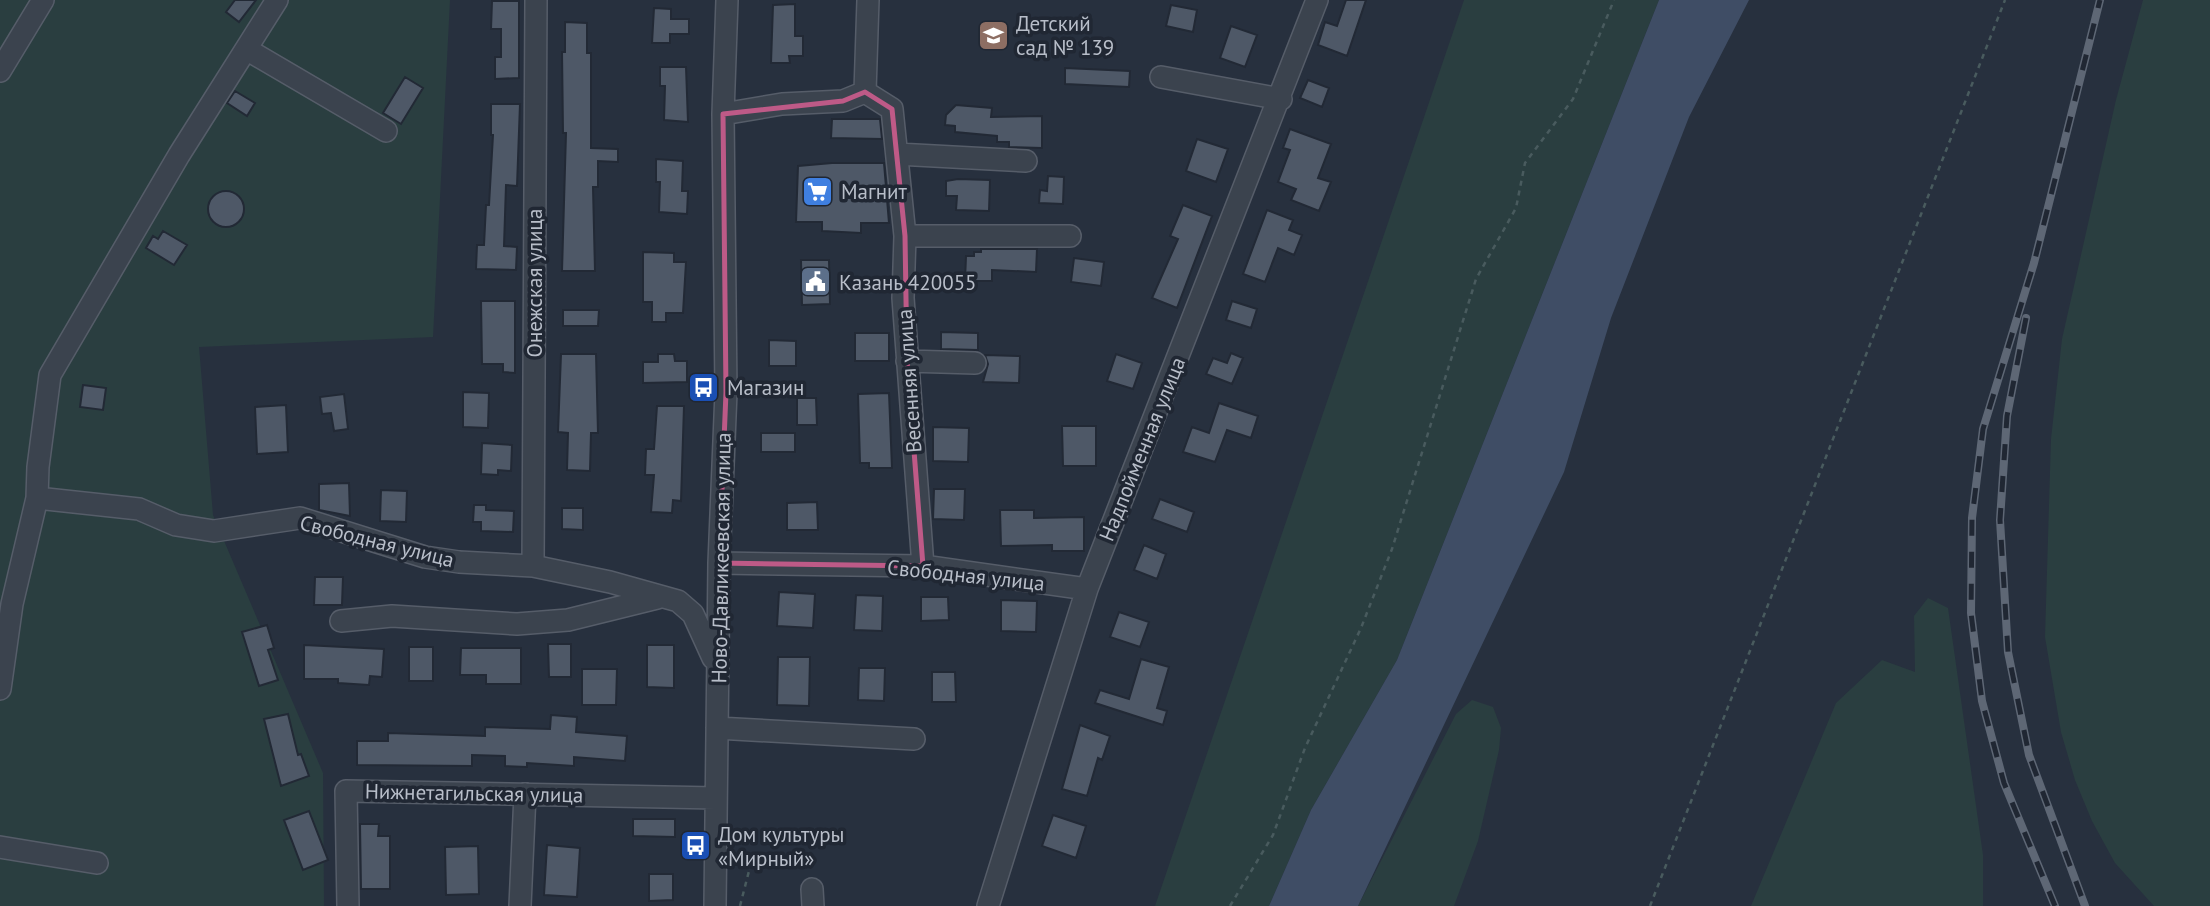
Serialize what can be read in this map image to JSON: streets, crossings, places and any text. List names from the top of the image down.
{
  "streets": {
    "street": [
      "Онежская улица",
      "Весенняя улица",
      "Надпойменная улица",
      "Свободная улица",
      "Ново-Давликеевская улица",
      "Нижнетагильская улица"
    ]
  },
  "crossings": [
    ["Онежская улица", "Свободная улица"],
    ["Весенняя улица", "Свободная улица"],
    ["Надпойменная улица", "Свободная улица"],
    ["Свободная улица", "Ново-Давликеевская улица"],
    ["Ново-Давликеевская улица", "Нижнетагильская улица"]
  ],
  "places": {
    "school or university": ["Детский сад № 139"],
    "supermarket": ["Магнит"],
    "public building": ["Казань 420055"],
    "bus stop": ["Магазин", "Дом культуры «Мирный»"]
  }
}
